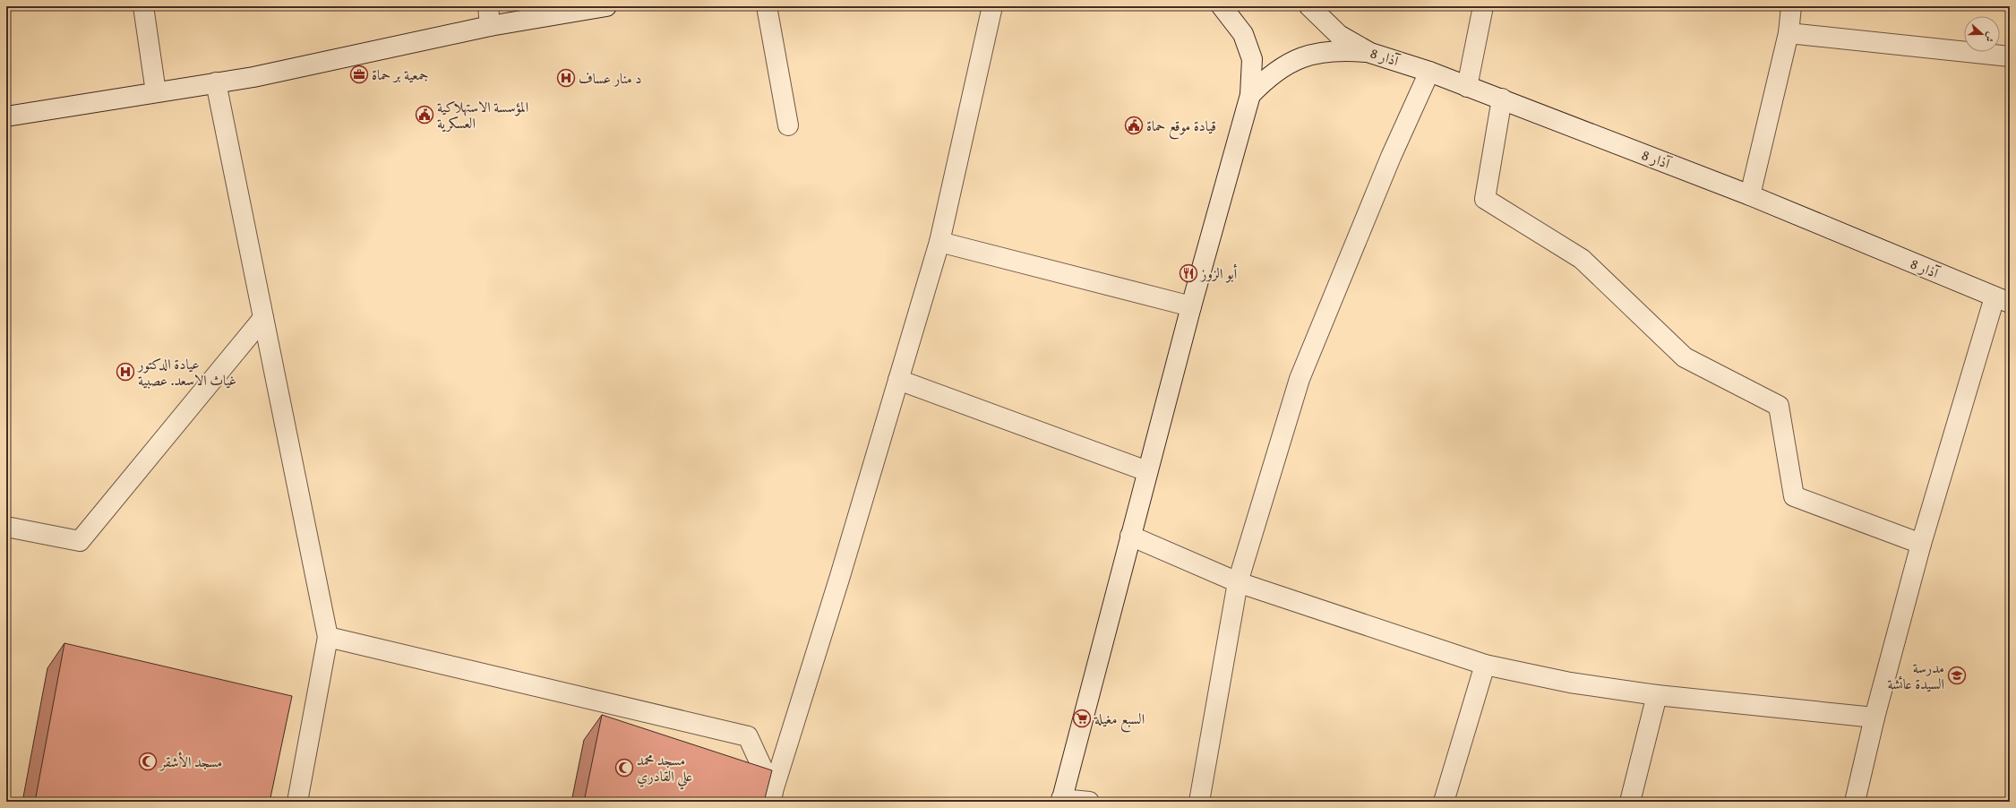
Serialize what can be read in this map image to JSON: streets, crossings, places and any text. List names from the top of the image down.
{
  "streets": {
    "street": ["8 آذار"]
  },
  "places": {
    "office": ["جمعية بر حماة"],
    "hospital": ["د منار عساف", "عيادة الدكتور غياث الاسعد. عصبية"],
    "public building": ["المؤسسة الاستهلاكية العسكرية", "قيادة موقع حماة"],
    "restaurant": ["أبو الزوز"],
    "school or university": ["مدرسة السيدة عائشة"],
    "supermarket": ["السبع مغيلة"],
    "mosque": ["مسجد الأشقر", "مسجد محمد علي القادري"]
  },
  "north": "right"
}
